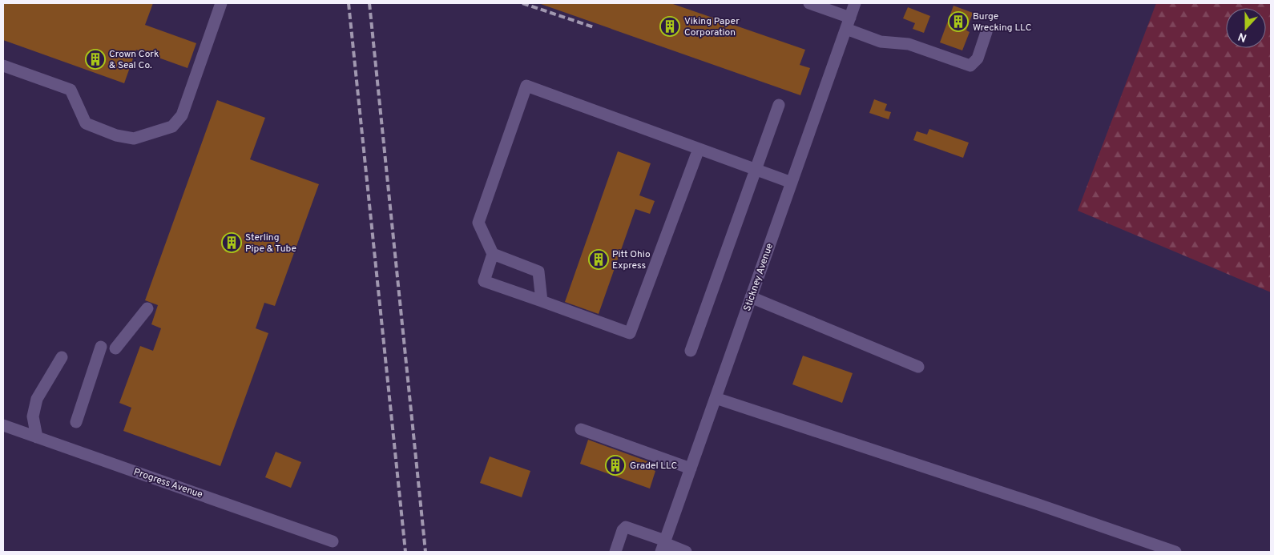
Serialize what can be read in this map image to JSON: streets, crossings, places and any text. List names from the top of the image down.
{
  "streets": {
    "street": ["Stickney Avenue", "Progress Avenue"]
  },
  "places": {
    "building": [
      "Burge Wrecking LLC",
      "Viking Paper Corporation",
      "Crown Cork & Seal Co.",
      "Sterling Pipe & Tube",
      "Pitt Ohio Express",
      "Gradel LLC"
    ]
  },
  "north": "bottom"
}
